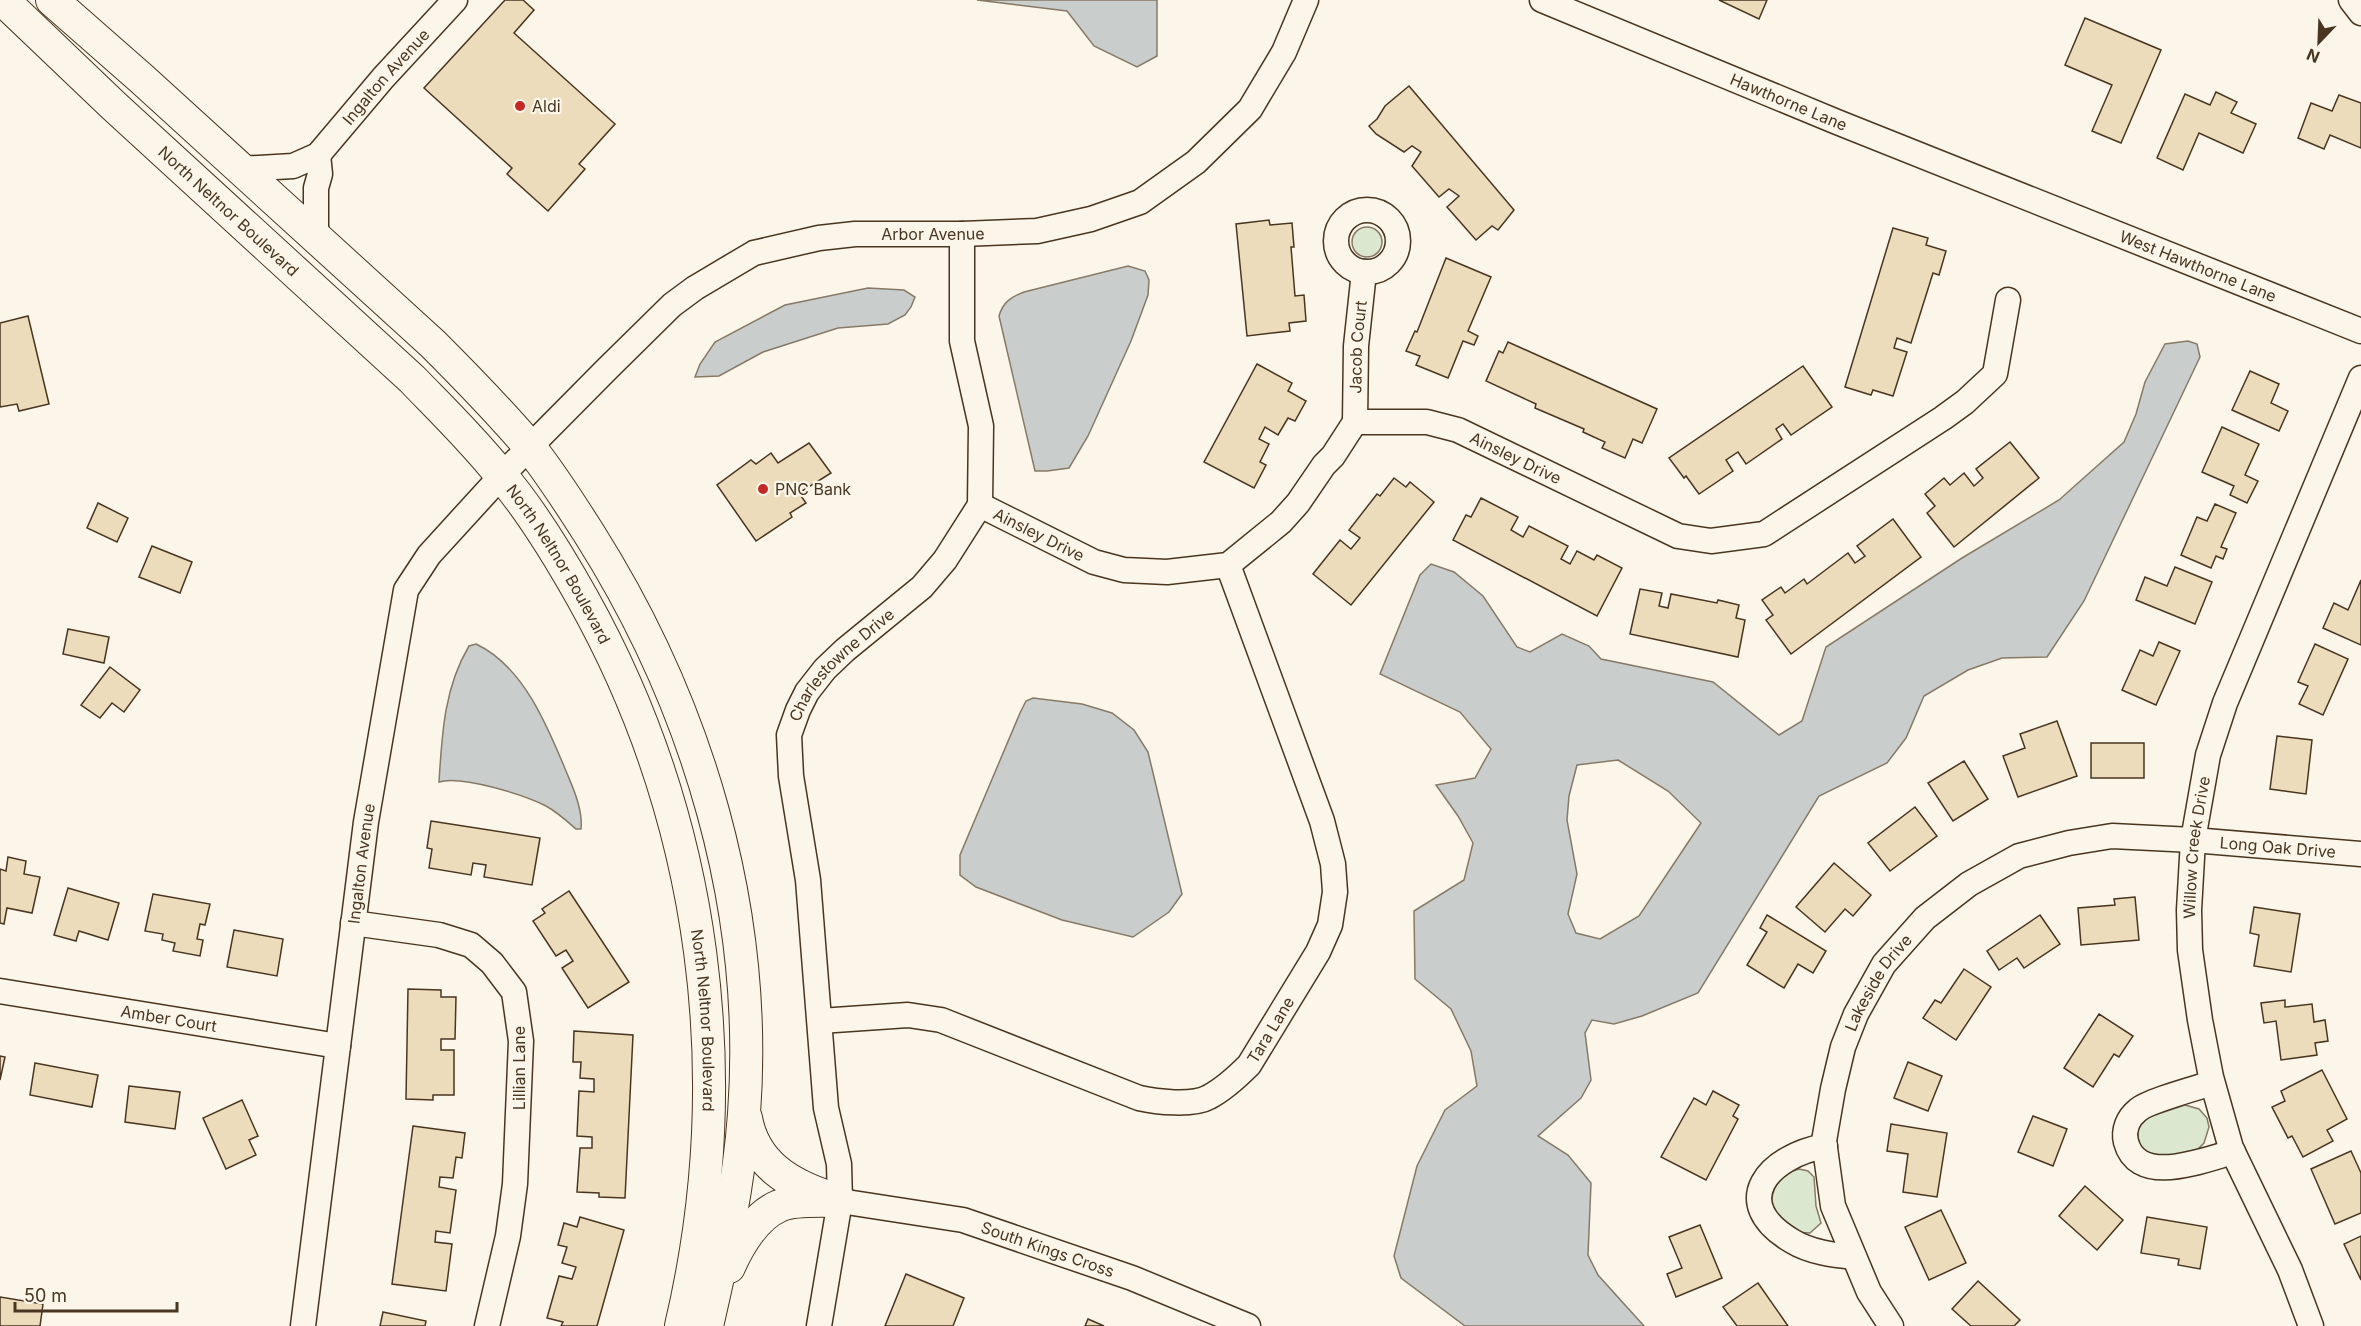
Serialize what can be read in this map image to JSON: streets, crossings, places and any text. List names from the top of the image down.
{
  "streets": {
    "main road": ["North Neltnor Boulevard"],
    "street": [
      "Ingalton Avenue",
      "Hawthorne Lane",
      "Arbor Avenue",
      "West Hawthorne Lane",
      "Jacob Court",
      "Ainsley Drive",
      "Charlestowne Drive",
      "Long Oak Drive",
      "Willow Creek Drive",
      "Lakeside Drive",
      "Amber Court",
      "Tara Lane",
      "Lillian Lane",
      "South Kings Cross"
    ]
  },
  "crossings": [
    ["Ingalton Avenue", "North Neltnor Boulevard"],
    ["Ingalton Avenue", "Arbor Avenue"],
    ["Ingalton Avenue", "Amber Court"],
    ["Ingalton Avenue", "Lillian Lane"],
    ["Hawthorne Lane", "West Hawthorne Lane"],
    ["Jacob Court", "Ainsley Drive"],
    ["Ainsley Drive", "Charlestowne Drive"],
    ["Ainsley Drive", "Tara Lane"],
    ["Charlestowne Drive", "Tara Lane"],
    ["Charlestowne Drive", "South Kings Cross"],
    ["Long Oak Drive", "Willow Creek Drive"],
    ["Long Oak Drive", "Lakeside Drive"],
    ["Willow Creek Drive", "Lakeside Drive"]
  ],
  "places": ["Aldi", "PNC Bank"],
  "scale_bar": "50 m",
  "north": "bottom left"
}
